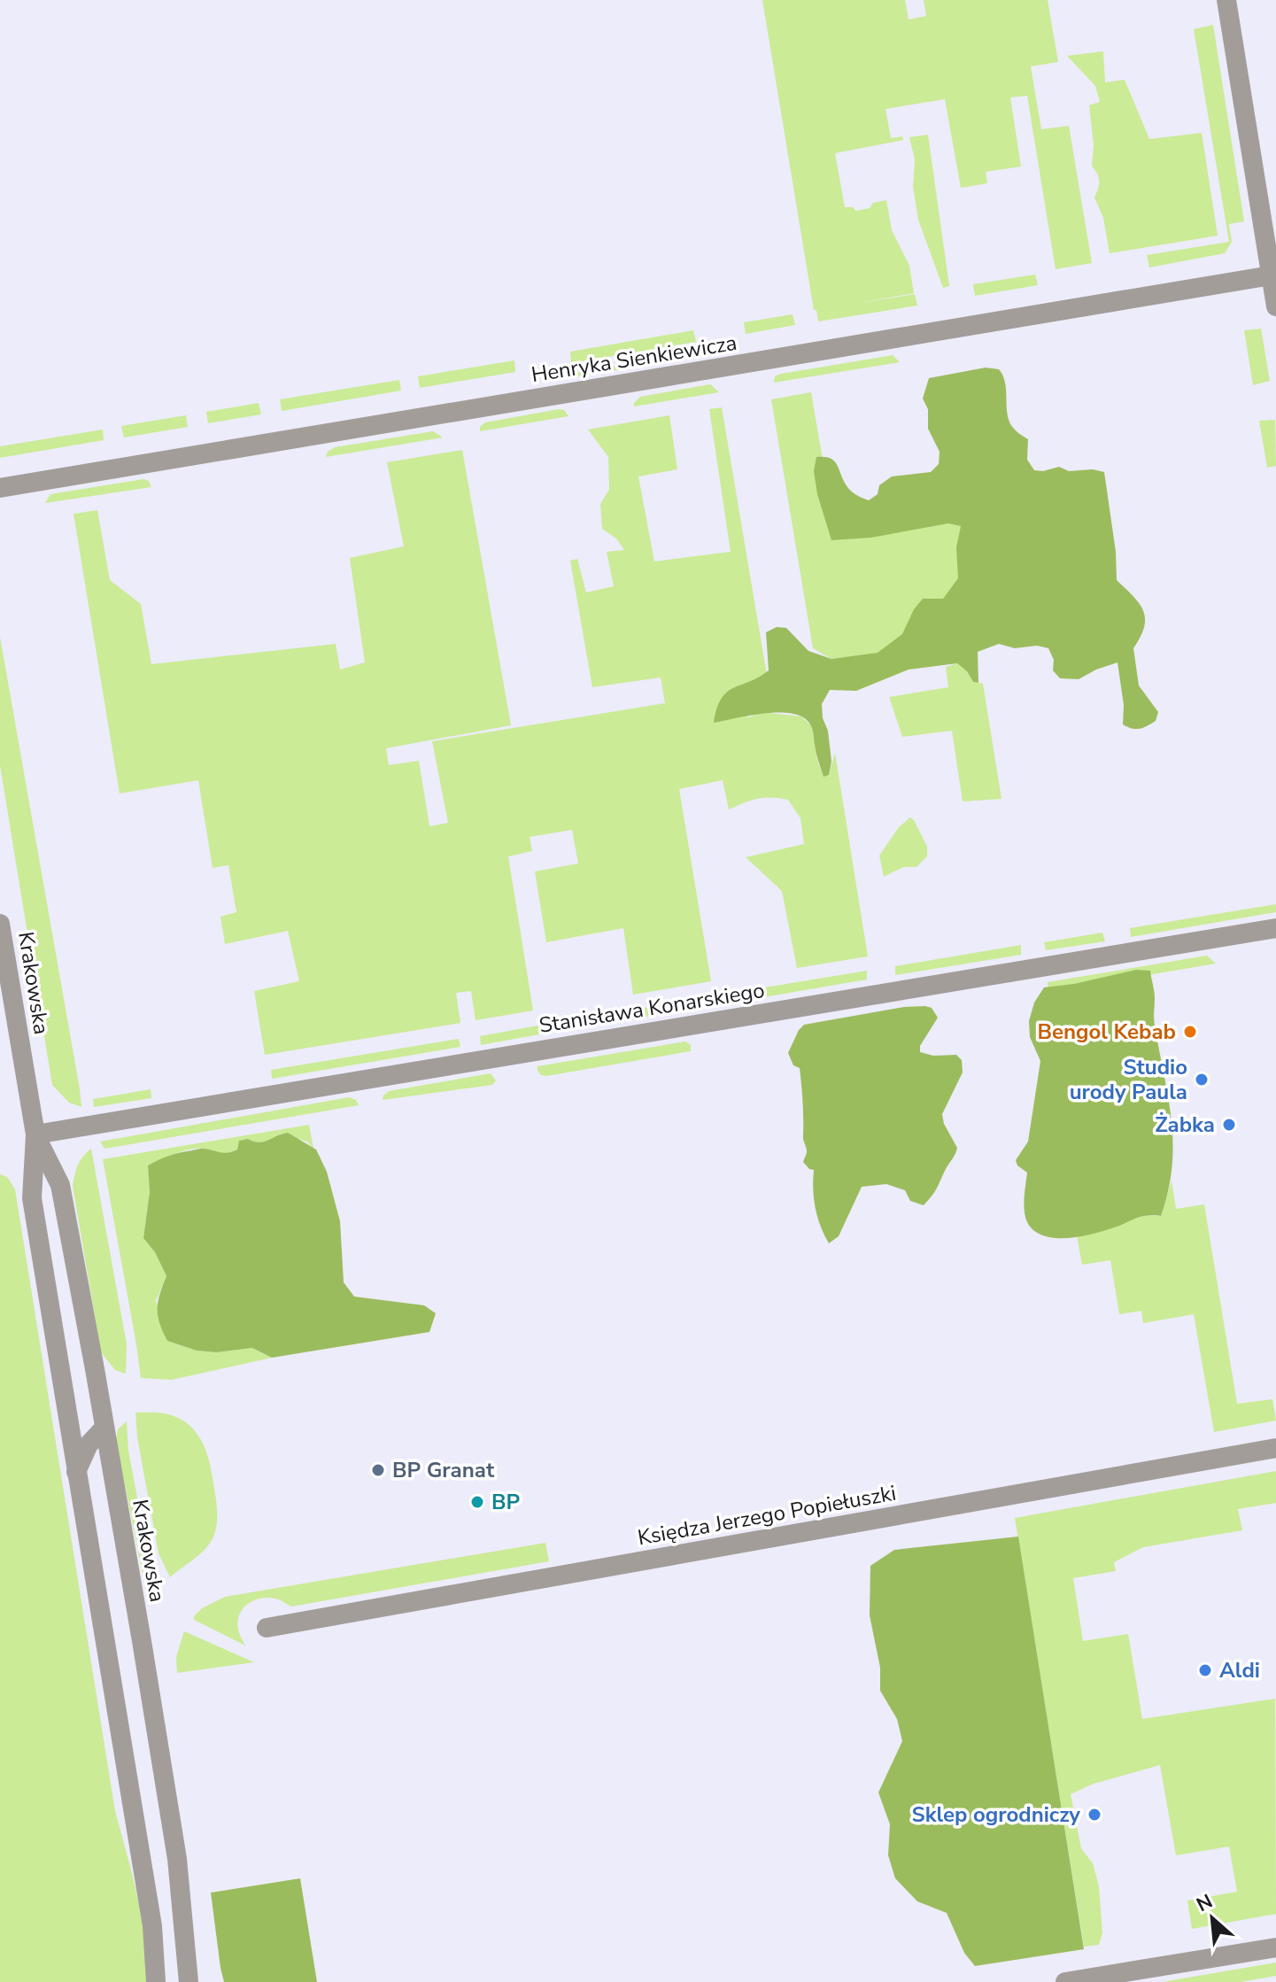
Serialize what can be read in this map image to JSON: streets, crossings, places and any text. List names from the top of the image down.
{
  "streets": {
    "street": [
      "Henryka Sienkiewicza",
      "Krakowska",
      "Stanisława Konarskiego",
      "Księdza Jerzego Popiełuszki"
    ]
  },
  "crossings": [
    ["Krakowska", "Stanisława Konarskiego"]
  ],
  "places": [
    "Bengol Kebab",
    "Studio urody Paula",
    "Żabka",
    "BP Granat",
    "BP",
    "Aldi",
    "Sklep ogrodniczy"
  ],
  "north": "top left"
}
